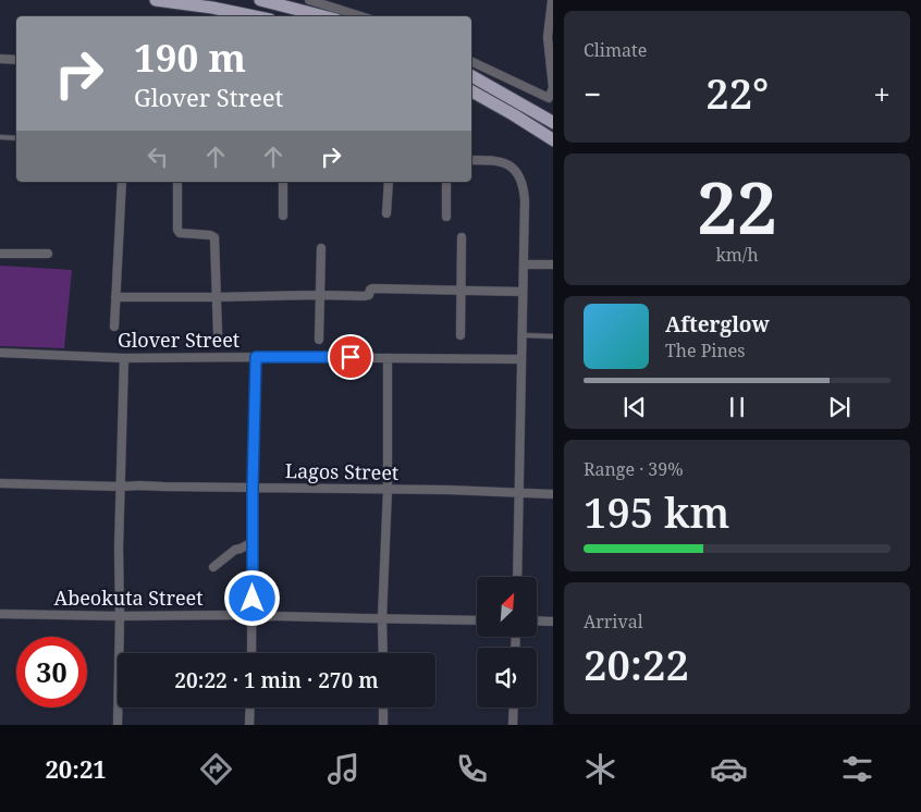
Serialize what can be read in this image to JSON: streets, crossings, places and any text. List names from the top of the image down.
{
  "streets": {
    "street": ["Glover Street", "Lagos Street", "Abeokuta Street"]
  },
  "north": "top right",
  "page": {
    "tile": [
      "Climate",
      ["22", "km/h"],
      ["Range · 39%", "195 km"],
      ["Arrival", "20:22"]
    ],
    "turn": ["190 m", "Glover Street"],
    "heat": ["−", "22°", "+"],
    "song": ["Afterglow", "The Pines"],
    "limit": "30",
    "trip": "20:22 · 1 min · 270 m",
    "tabs": "20:21"
  }
}
